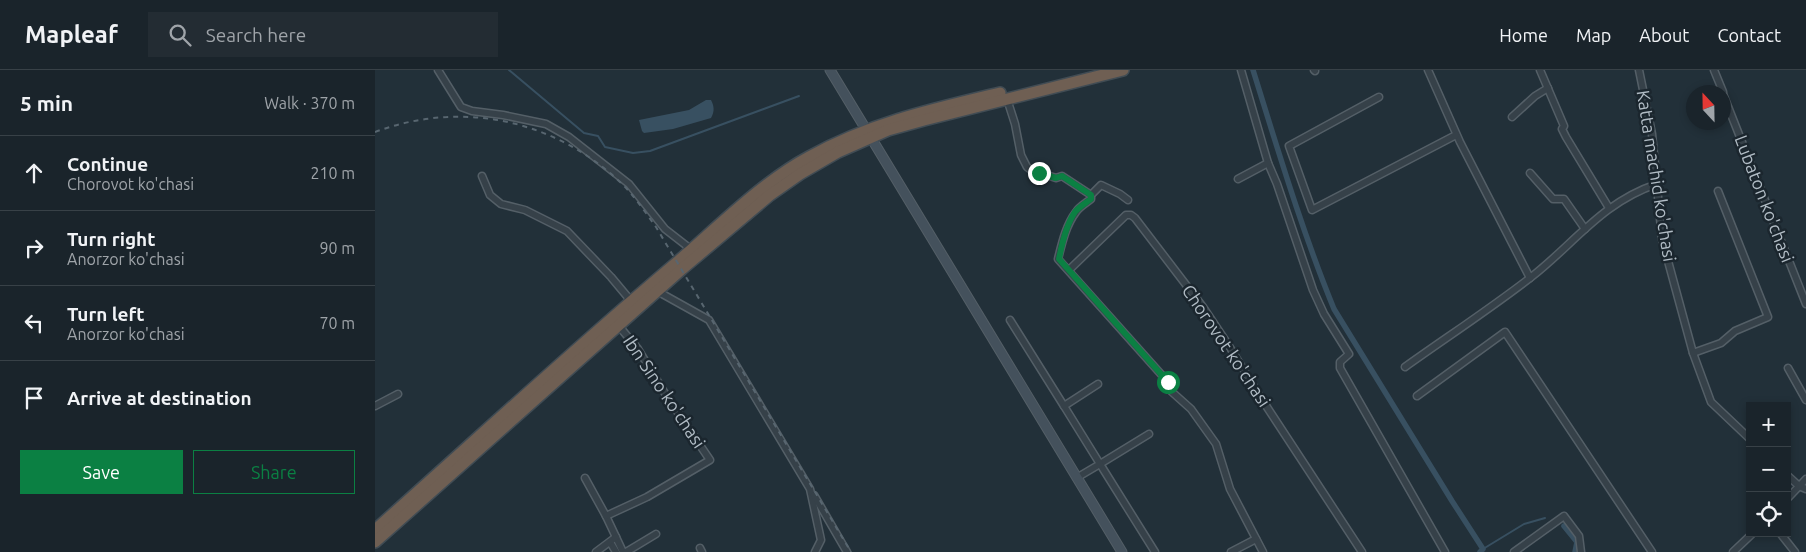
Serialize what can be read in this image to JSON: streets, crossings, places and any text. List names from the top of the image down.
{
  "streets": {
    "street": [
      "Katta machid ko'chasi",
      "Lubaton ko'chasi",
      "Chorovot ko'chasi",
      "Ibn Sino ko'chasi"
    ]
  },
  "north": "top",
  "page": {
    "header": "Mapleaf",
    "search": "Search here",
    "nav": [
      "Home",
      "Map",
      "About",
      "Contact"
    ],
    "heading": ["5 min", "Walk · 370 m"],
    "list": [
      ["Continue", "Chorovot ko'chasi", "210 m"],
      ["Turn right", "Anorzor ko'chasi", "90 m"],
      ["Turn left", "Anorzor ko'chasi", "70 m"],
      "Arrive at destination"
    ],
    "map_buttons": ["+", "−"],
    "buttons": ["Save", "Share"]
  }
}
